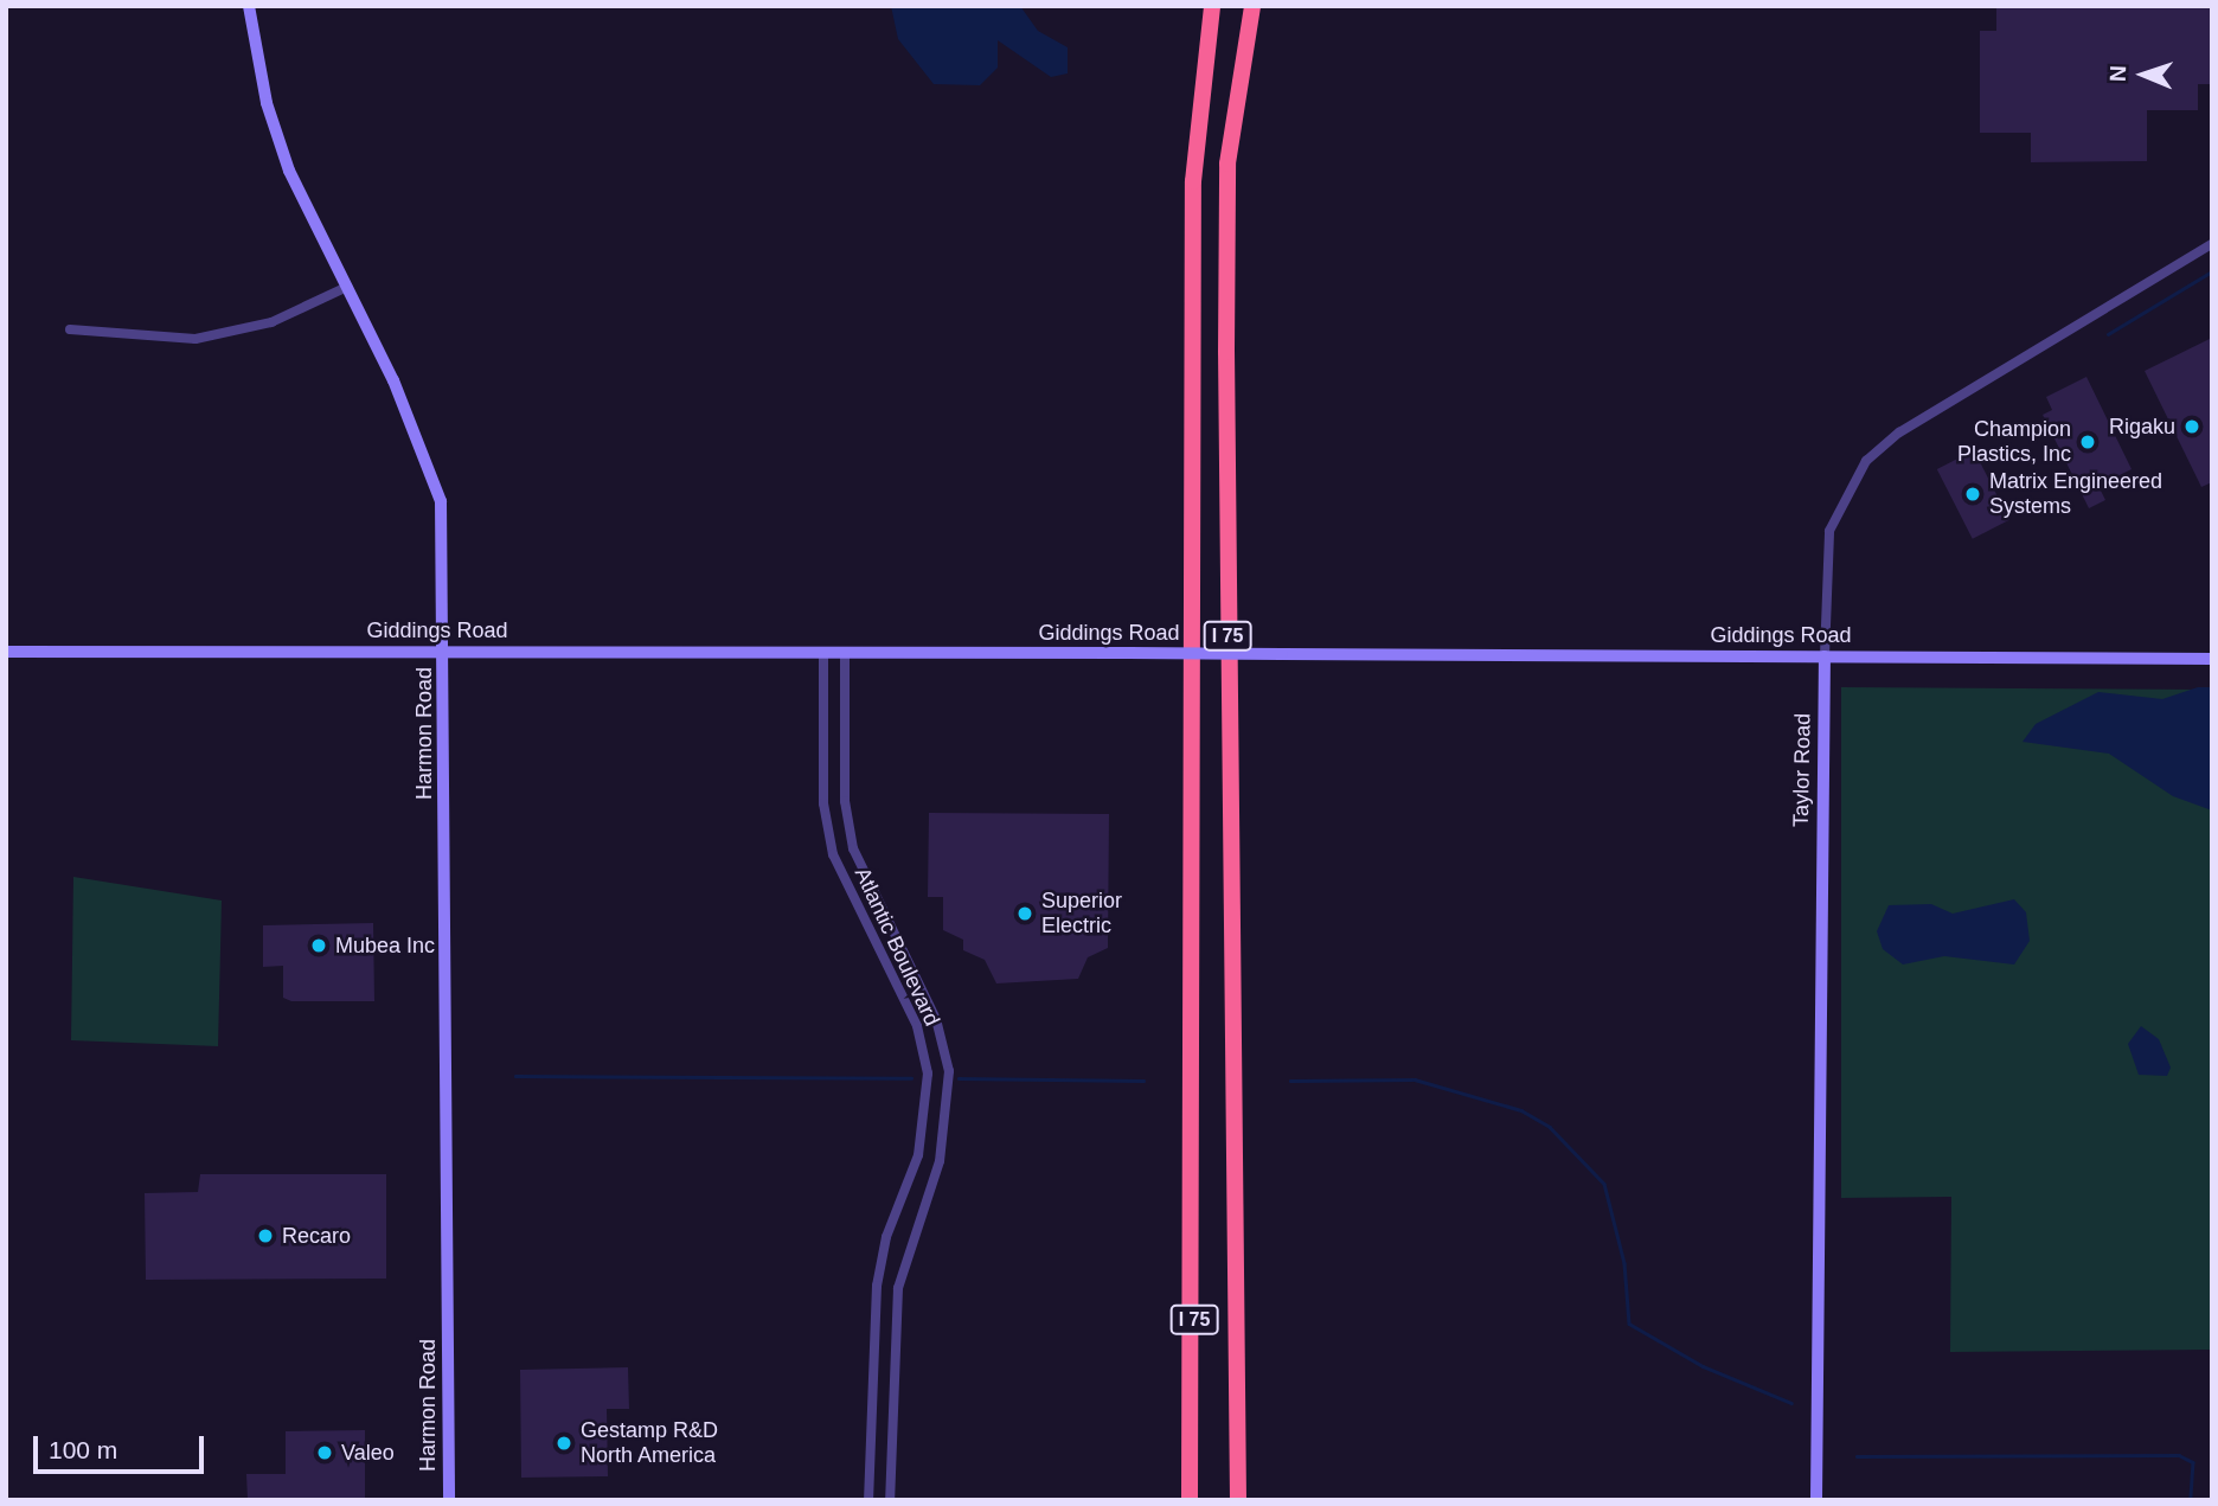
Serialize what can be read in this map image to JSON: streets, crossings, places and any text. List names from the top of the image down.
{
  "streets": {
    "highway": ["I 75"],
    "street": [
      "Giddings Road",
      "Harmon Road",
      "Taylor Road",
      "Atlantic Boulevard"
    ]
  },
  "crossings": [
    ["Giddings Road", "Harmon Road"],
    ["Giddings Road", "Taylor Road"],
    ["Giddings Road", "Atlantic Boulevard"]
  ],
  "places": [
    "Rigaku",
    "Champion Plastics, Inc",
    "Matrix Engineered Systems",
    "Superior Electric",
    "Mubea Inc",
    "Recaro",
    "Gestamp R&D North America",
    "Valeo"
  ],
  "scale_bar": "100 m",
  "north": "left"
}
